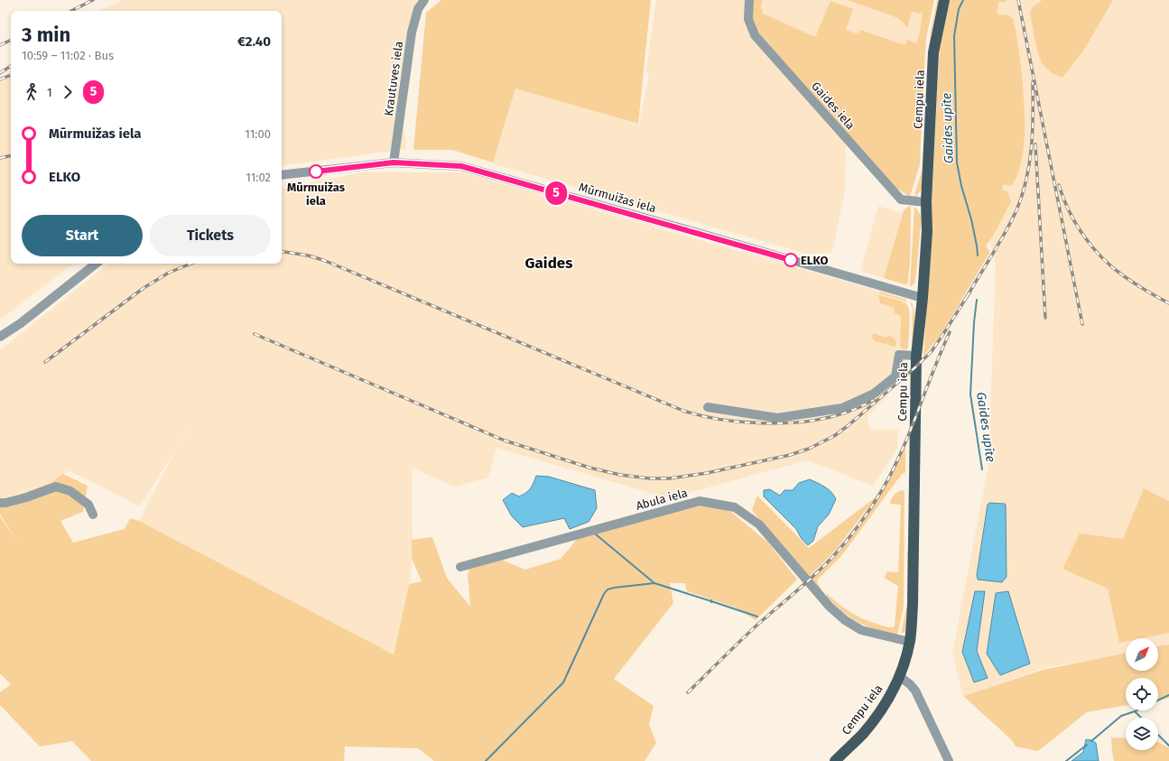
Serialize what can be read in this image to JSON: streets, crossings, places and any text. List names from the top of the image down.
{
  "streets": {
    "main road": ["Cempu iela"],
    "street": [
      "Krautuves iela",
      "Gaides iela",
      "Mūrmuižas iela",
      "Abula iela"
    ]
  },
  "crossings": [
    ["Krautuves iela", "Mūrmuižas iela"],
    ["Cempu iela", "Gaides iela"],
    ["Cempu iela", "Mūrmuižas iela"],
    ["Cempu iela", "Abula iela"]
  ],
  "districts": ["Gaides"],
  "water": ["Gaides upīte"],
  "places": ["Mūrmuižas iela", "ELKO"],
  "lines": ["bus line 5"],
  "north": "top right",
  "page": {
    "on_map": "5",
    "heading": ["3 min", "10:59 – 11:02 · Bus", "€2.40"],
    "legs": ["1", "5"],
    "list": [
      {
        "name": "Mūrmuižas iela",
        "value": "11:00"
      },
      {
        "name": "ELKO",
        "value": "11:02"
      }
    ],
    "buttons": ["Start", "Tickets"]
  }
}
